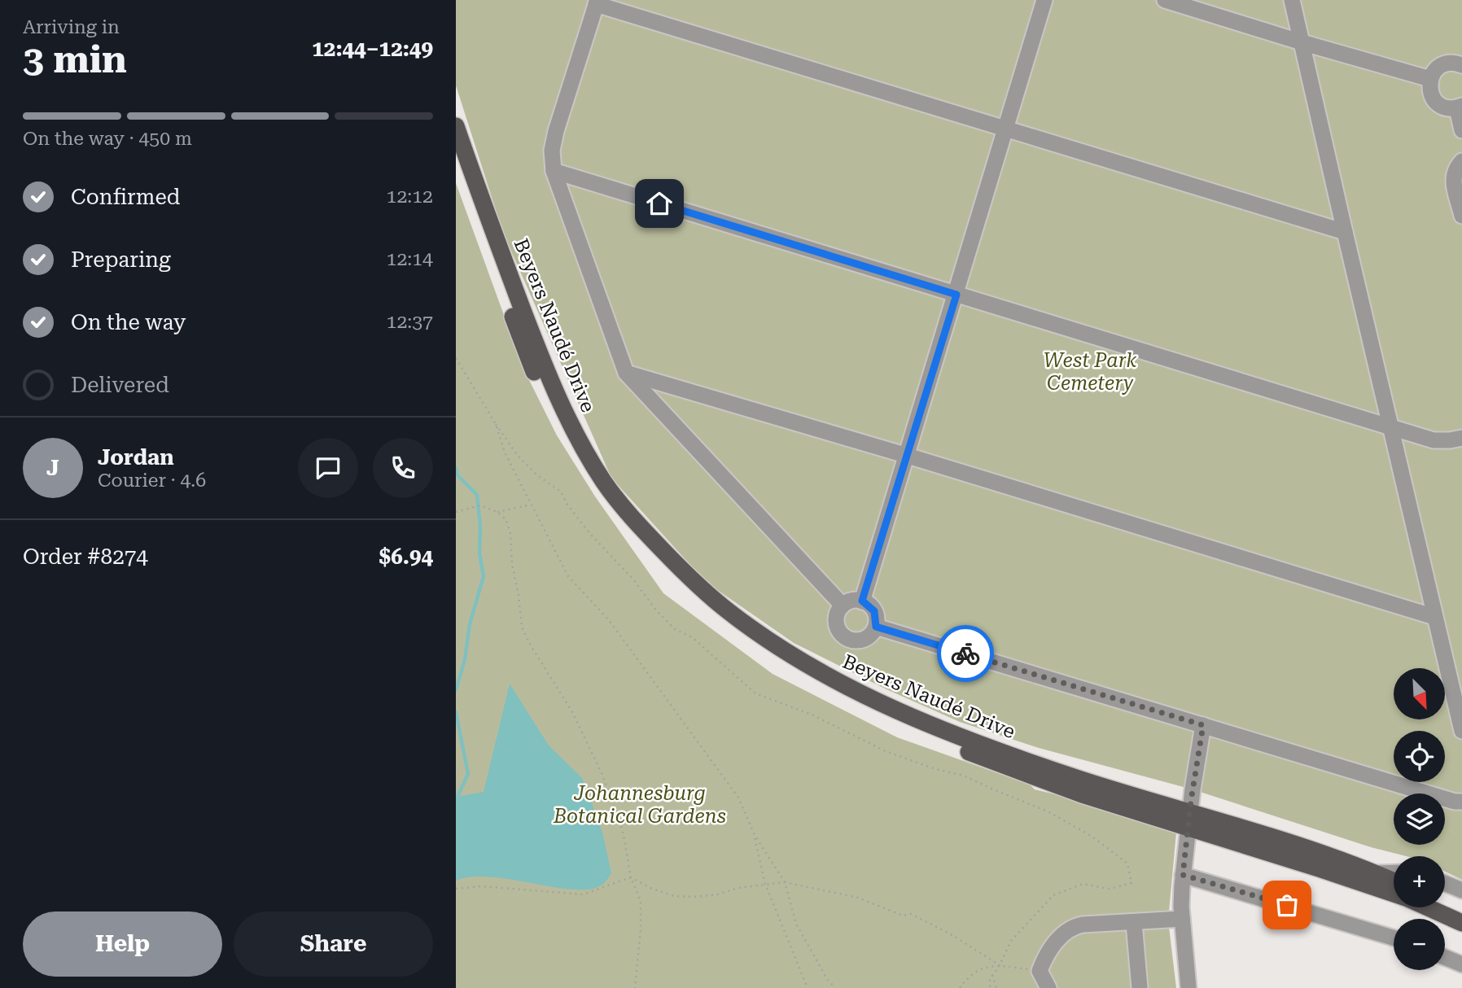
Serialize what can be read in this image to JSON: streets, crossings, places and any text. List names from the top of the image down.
{
  "streets": {
    "main road": ["Beyers Naudé Drive"]
  },
  "parks": ["West Park Cemetery", "Johannesburg Botanical Gardens"],
  "north": "bottom right",
  "page": {
    "heading": ["3 min", "Arriving in", "12:44–12:49"],
    "panel": [
      "Jordan",
      "Courier · 4.6",
      "Order #8274",
      "$6.94"
    ],
    "bar": "On the way · 450 m",
    "list": [
      ["Confirmed", "12:12"],
      ["Preparing", "12:14"],
      ["On the way", "12:37"],
      "Delivered"
    ],
    "round": "J",
    "map_buttons": ["+", "−"],
    "buttons": ["Help", "Share"]
  }
}
